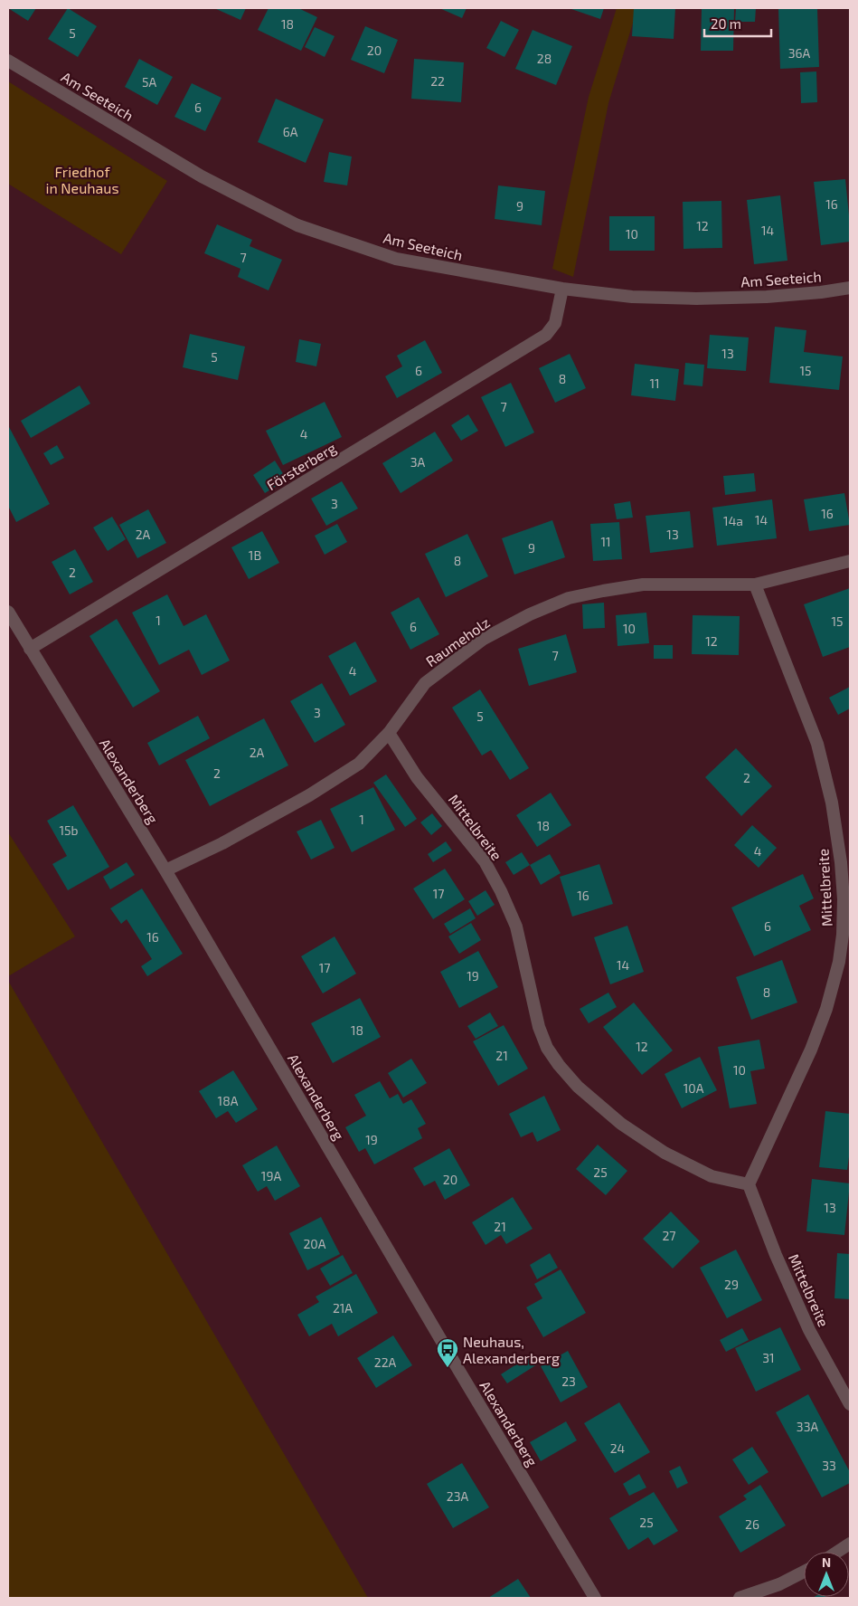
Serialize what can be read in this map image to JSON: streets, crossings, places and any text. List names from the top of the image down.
{
  "streets": {
    "street": [
      "Am Seeteich",
      "Försterberg",
      "Raumeholz",
      "Alexanderberg",
      "Mittelbreite"
    ]
  },
  "crossings": [
    ["Am Seeteich", "Försterberg"],
    ["Försterberg", "Alexanderberg"],
    ["Raumeholz", "Alexanderberg"],
    ["Raumeholz", "Mittelbreite"]
  ],
  "parks": ["Friedhof in Neuhaus"],
  "places": {
    "bus stop": ["Neuhaus, Alexanderberg"]
  },
  "house_numbers": [
    "18",
    "5",
    "20",
    "36A",
    "28",
    "22",
    "5A",
    "6",
    "6A",
    "16",
    "9",
    "12",
    "14",
    "10",
    "7",
    "13",
    "5",
    "6",
    "15",
    "8",
    "11",
    "7",
    "4",
    "3A",
    "3",
    "16",
    "14",
    "14a",
    "2A",
    "13",
    "11",
    "9",
    "1B",
    "8",
    "2",
    "1",
    "15",
    "6",
    "10",
    "12",
    "7",
    "4",
    "3",
    "5",
    "2A",
    "2",
    "2",
    "1",
    "18",
    "15b",
    "4",
    "17",
    "16",
    "6",
    "16",
    "14",
    "17",
    "19",
    "8",
    "18",
    "12",
    "21",
    "10",
    "10A",
    "18A",
    "19",
    "25",
    "19A",
    "20",
    "13",
    "21",
    "27",
    "20A",
    "29",
    "21A",
    "31",
    "22A",
    "23",
    "33A",
    "24",
    "33",
    "23A",
    "25",
    "26"
  ],
  "scale_bar": "20 m",
  "north": "top"
}
